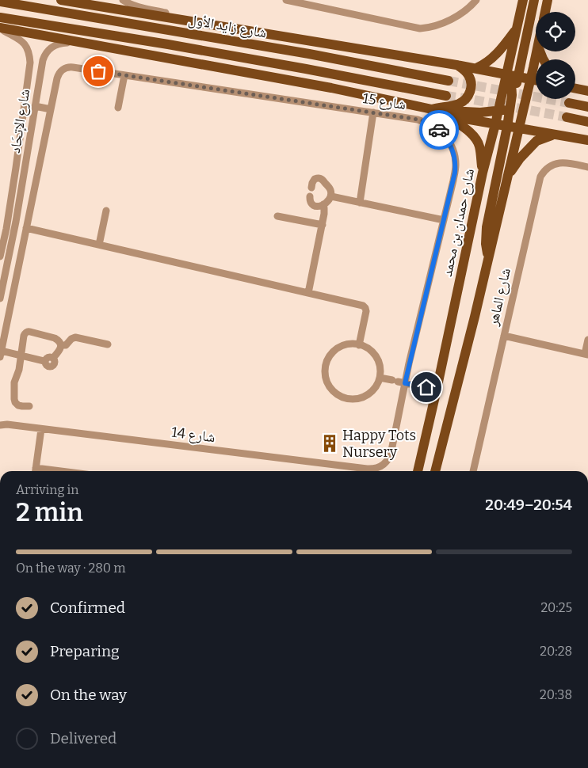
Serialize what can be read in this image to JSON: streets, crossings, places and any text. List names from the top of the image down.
{
  "streets": {
    "main road": ["شارع زايد الأول", "شارع حمدان بن محمد"],
    "street": [
      "شارع 15",
      "شارع الإتحَاد",
      "شارع الماهر",
      "شارع 14"
    ]
  },
  "crossings": [
    ["شارع 15", "شارع 14"]
  ],
  "places": {
    "building": ["Happy Tots Nursery"]
  },
  "page": {
    "heading": ["2 min", "Arriving in", "20:49–20:54"],
    "bar": "On the way · 280 m",
    "list": [
      ["Confirmed", "20:25"],
      ["Preparing", "20:28"],
      ["On the way", "20:38"],
      "Delivered"
    ]
  }
}
